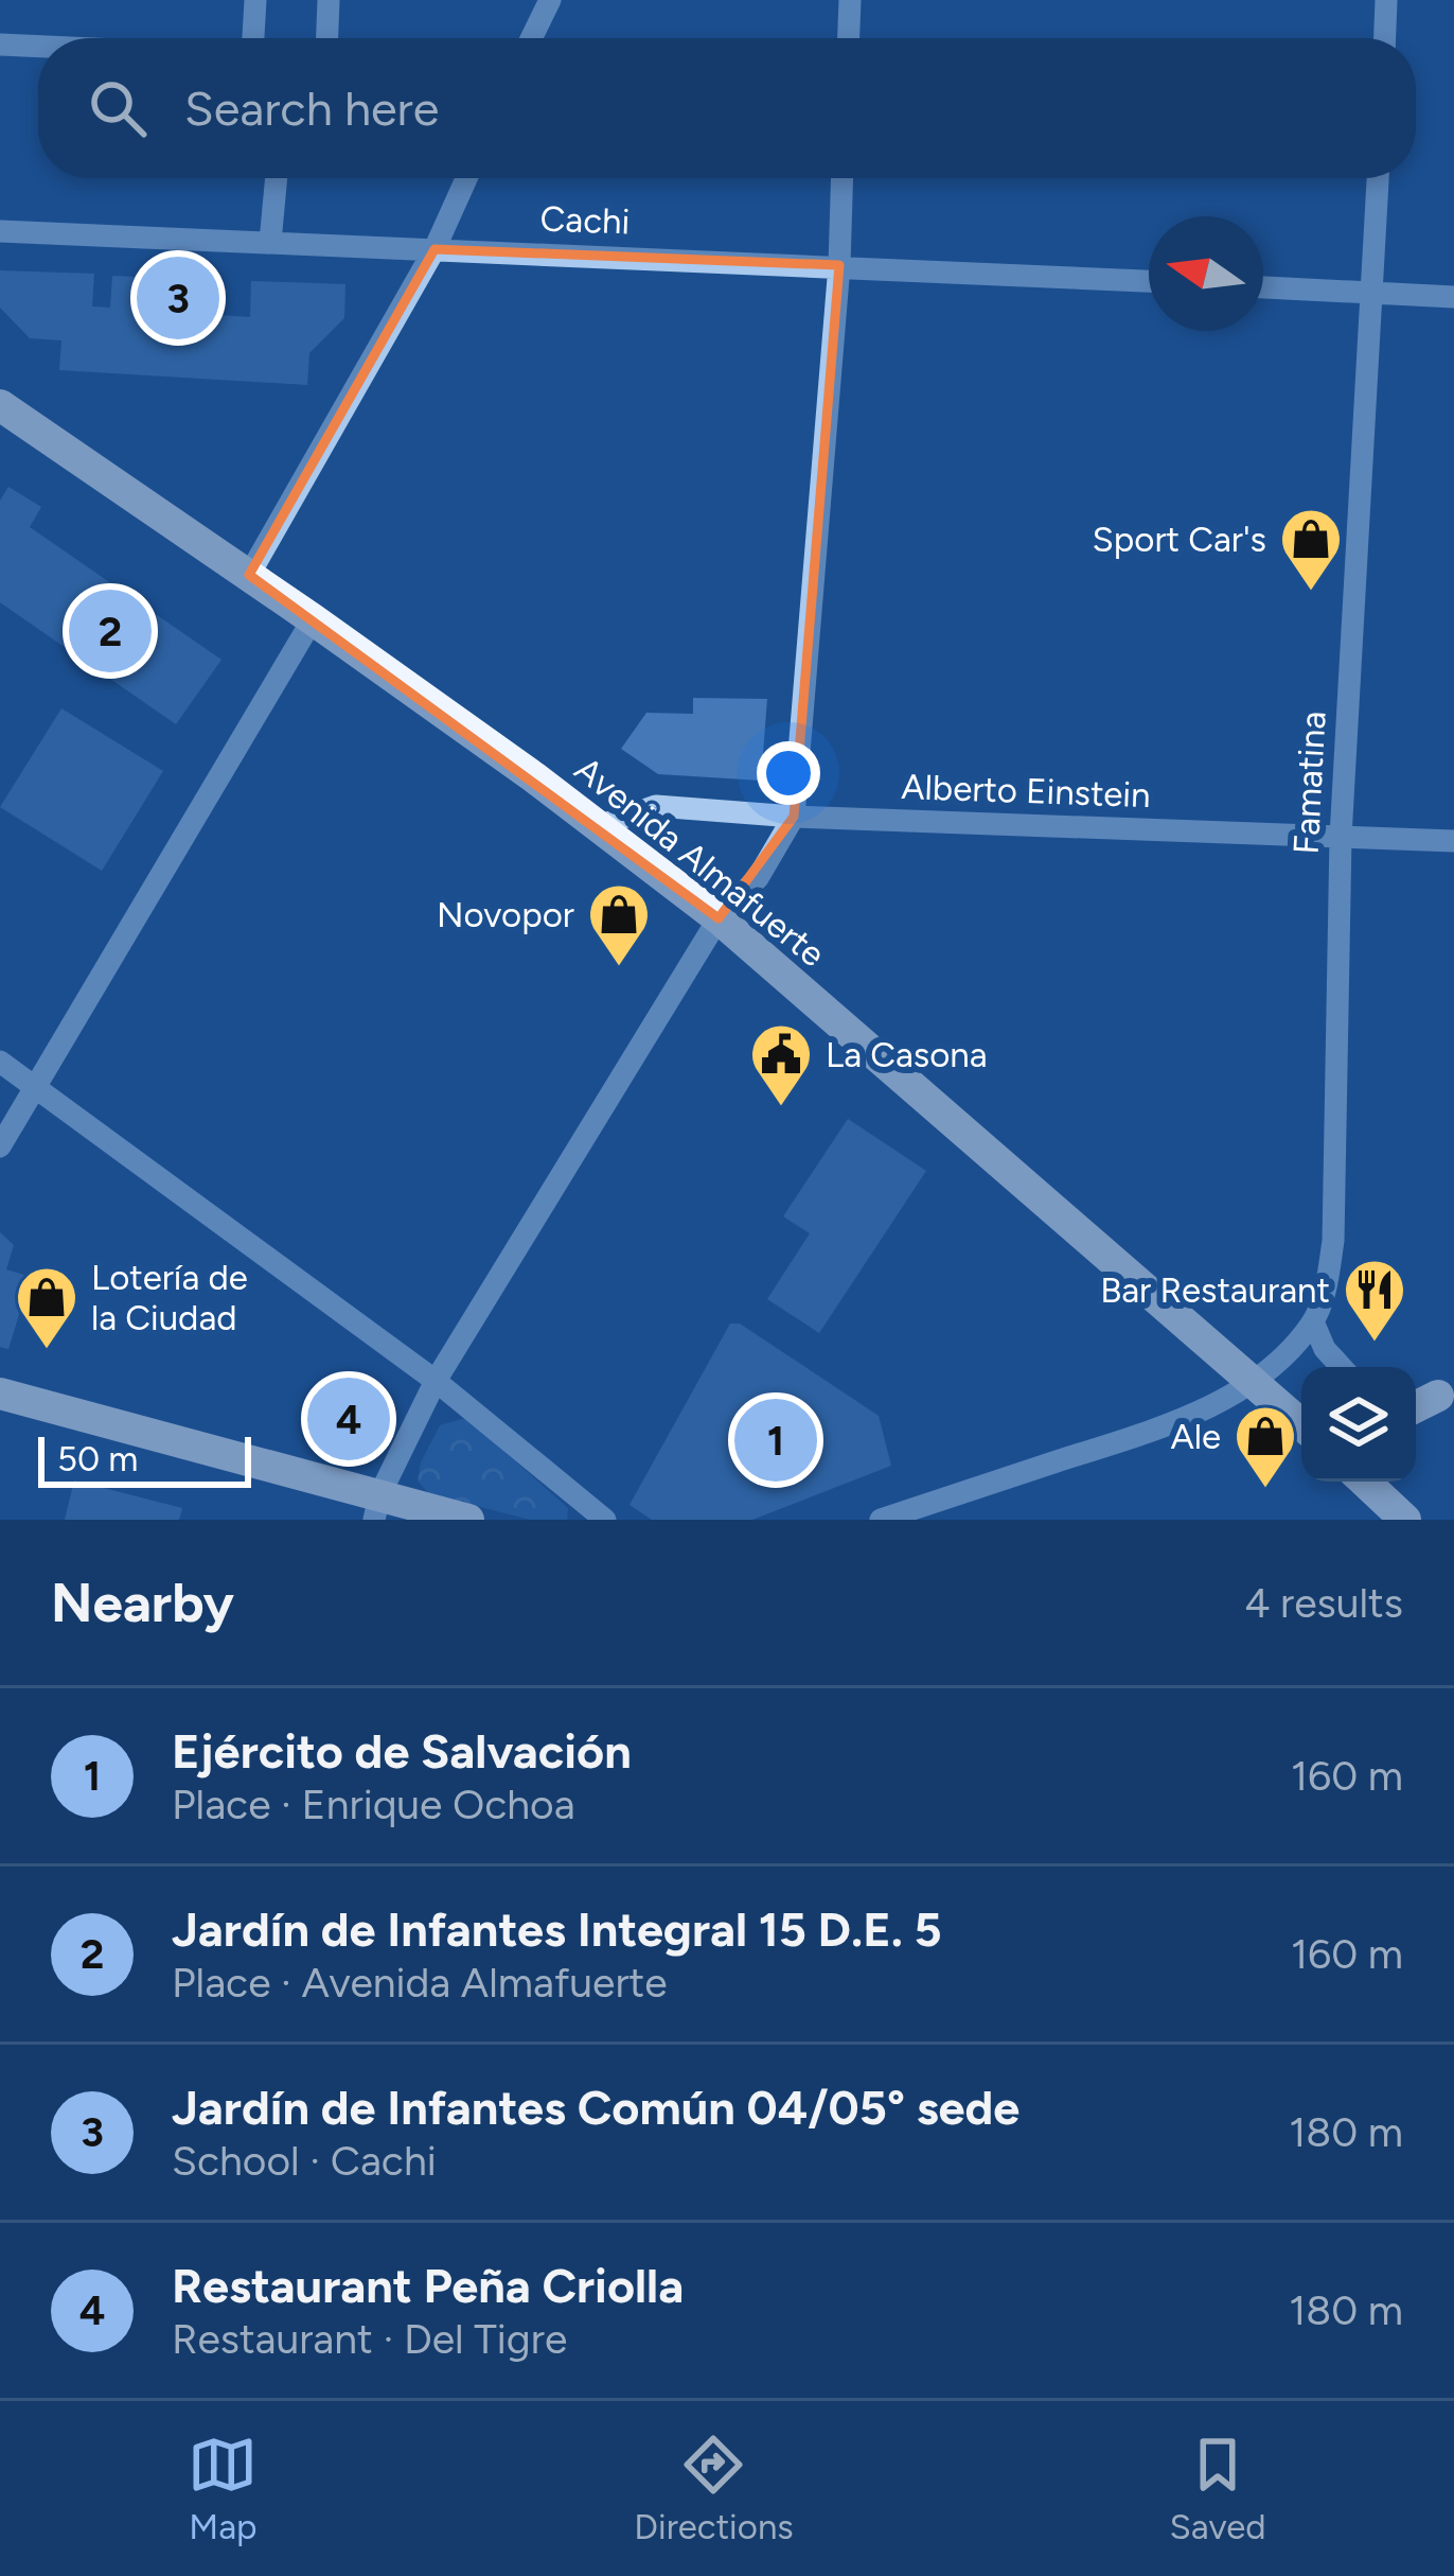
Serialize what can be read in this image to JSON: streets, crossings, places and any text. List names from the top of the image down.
{
  "streets": {
    "main road": ["Avenida Almafuerte"],
    "street": ["Cachi", "Famatina", "Alberto Einstein"]
  },
  "crossings": [
    ["Famatina", "Alberto Einstein"],
    ["Famatina", "Avenida Almafuerte"],
    ["Alberto Einstein", "Avenida Almafuerte"]
  ],
  "places": {
    "shop": [
      "Sport Car's",
      "Novopor",
      "Lotería de la Ciudad",
      "Ale"
    ],
    "public building": ["La Casona"],
    "restaurant": ["Bar Restaurant"]
  },
  "scale_bar": "50 m",
  "north": "left",
  "page": {
    "search": "Search here",
    "pins": [
      "3",
      "2",
      "4",
      "1"
    ],
    "scale": "50 m",
    "heading": ["Nearby", "4 results"],
    "list": [
      {
        "mark": "1",
        "name": "Ejército de Salvación",
        "note": "Place · Enrique Ochoa",
        "value": "160 m"
      },
      {
        "mark": "2",
        "name": "Jardín de Infantes Integral 15 D.E. 5",
        "note": "Place · Avenida Almafuerte",
        "value": "160 m"
      },
      {
        "mark": "3",
        "name": "Jardín de Infantes Común 04/05° sede",
        "note": "School · Cachi",
        "value": "180 m"
      },
      {
        "mark": "4",
        "name": "Restaurant Peña Criolla",
        "note": "Restaurant · Del Tigre",
        "value": "180 m"
      }
    ],
    "nav": ["Map", "Directions", "Saved"]
  }
}
